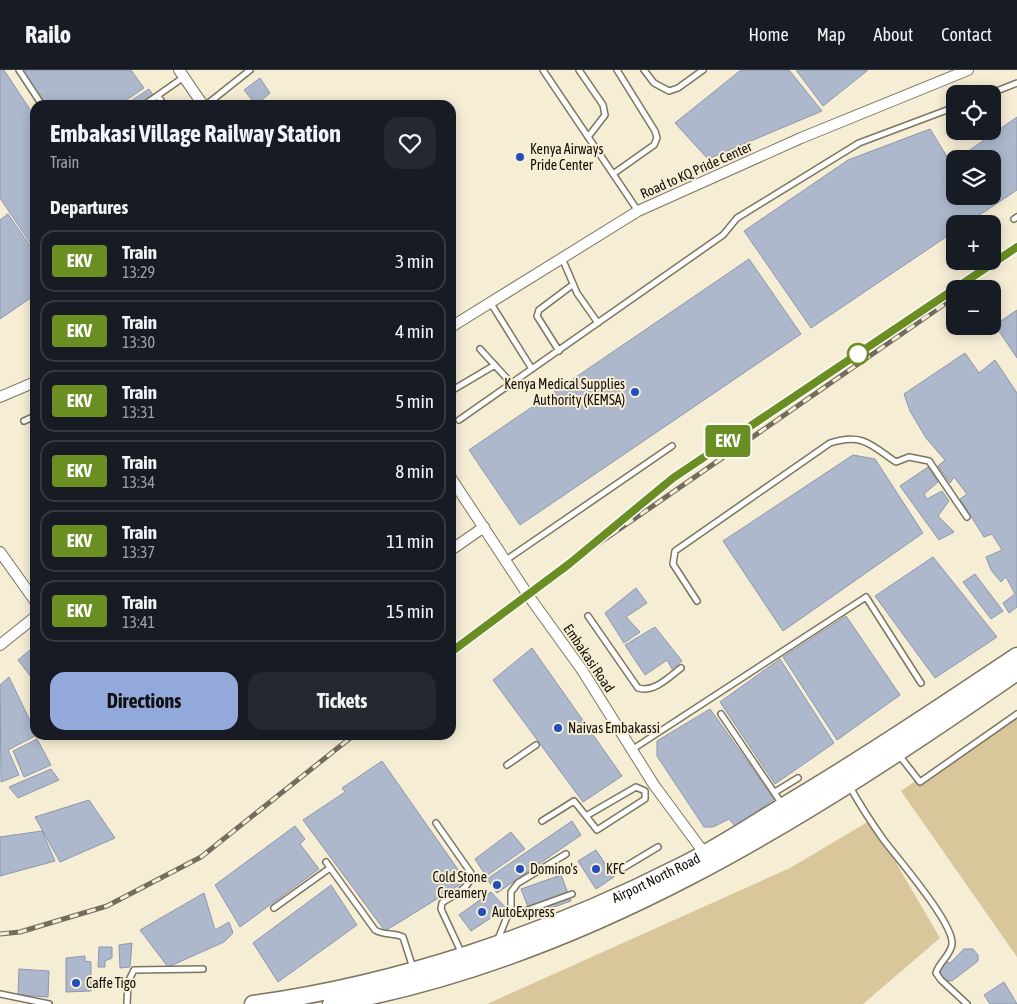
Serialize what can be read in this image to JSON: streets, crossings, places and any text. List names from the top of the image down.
{
  "streets": {
    "main road": ["Airport North Road"],
    "street": ["Road to KQ Pride Center", "Embakasi Road"]
  },
  "crossings": [
    ["Embakasi Road", "Airport North Road"]
  ],
  "places": [
    "Kenya Airways Pride Center",
    "Kenya Medical Supplies Authority (KEMSA)",
    "Naivas Embakassi",
    "Domino's",
    "KFC",
    "Cold Stone Creamery",
    "AutoExpress",
    "Caffe Tigo"
  ],
  "page": {
    "header": "Railo",
    "nav": [
      "Home",
      "Map",
      "About",
      "Contact"
    ],
    "on_map": "EKV",
    "map_buttons": ["+", "−"],
    "heading": [
      ["Embakasi Village Railway Station", "Train"],
      "Departures"
    ],
    "list": [
      {
        "mark": "EKV",
        "name": "Train",
        "note": "13:29",
        "value": "3 min"
      },
      {
        "mark": "EKV",
        "name": "Train",
        "note": "13:30",
        "value": "4 min"
      },
      {
        "mark": "EKV",
        "name": "Train",
        "note": "13:31",
        "value": "5 min"
      },
      {
        "mark": "EKV",
        "name": "Train",
        "note": "13:34",
        "value": "8 min"
      },
      {
        "mark": "EKV",
        "name": "Train",
        "note": "13:37",
        "value": "11 min"
      },
      {
        "mark": "EKV",
        "name": "Train",
        "note": "13:41",
        "value": "15 min"
      }
    ],
    "buttons": ["Directions", "Tickets"]
  }
}
